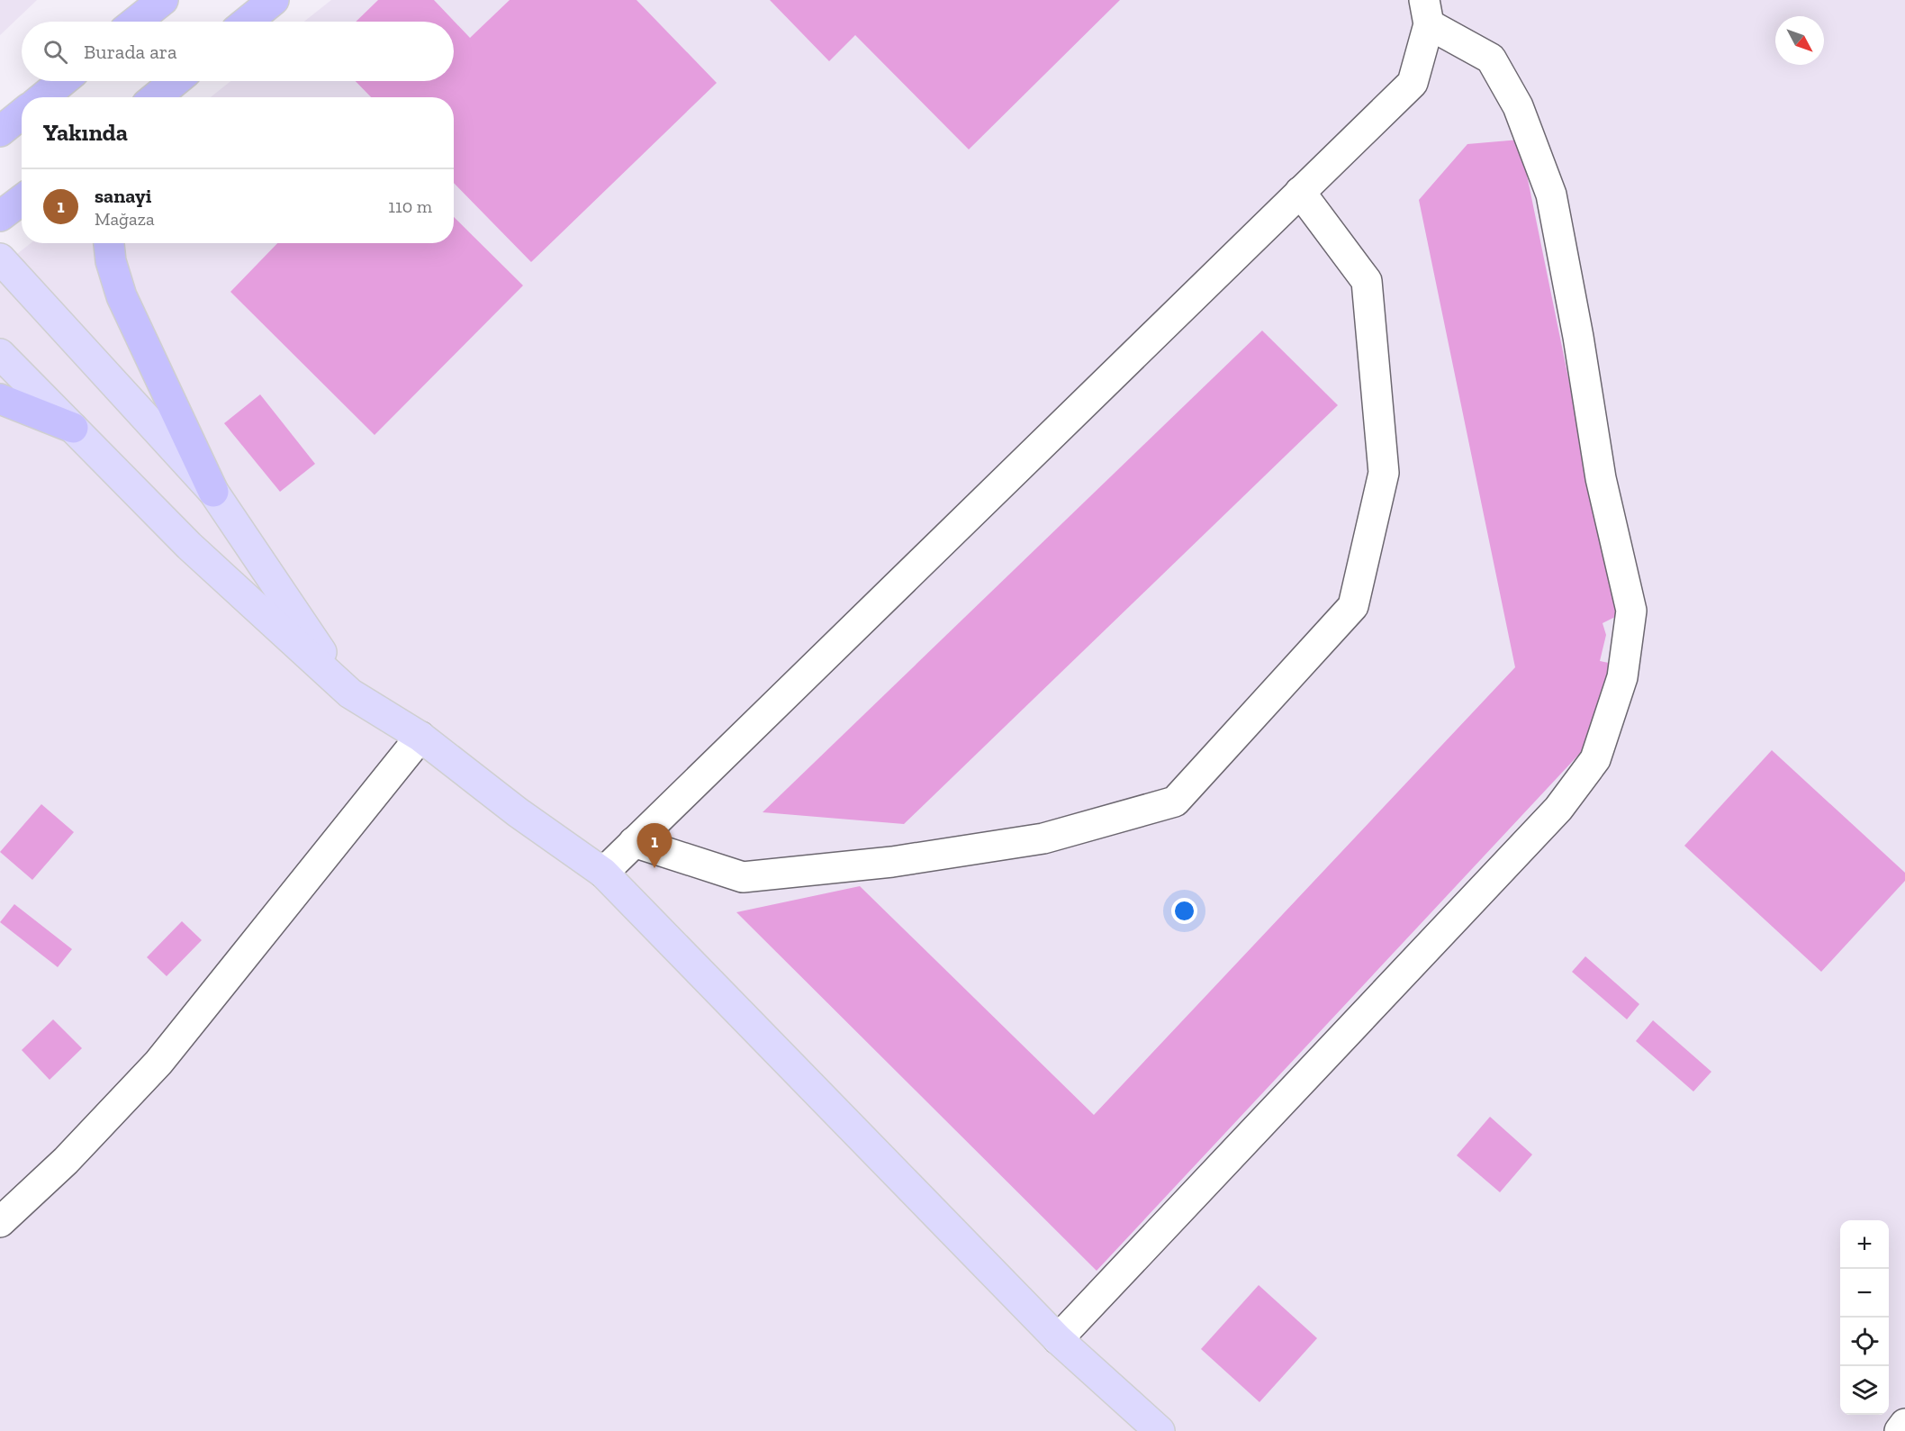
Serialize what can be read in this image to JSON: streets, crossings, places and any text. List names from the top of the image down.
{
  "north": "bottom right",
  "page": {
    "search": "Burada ara",
    "heading": "Yakında",
    "list": [
      {
        "mark": "1",
        "name": "sanayi",
        "note": "Mağaza",
        "value": "110 m"
      }
    ],
    "pins": "1",
    "map_buttons": ["+", "−"]
  }
}
